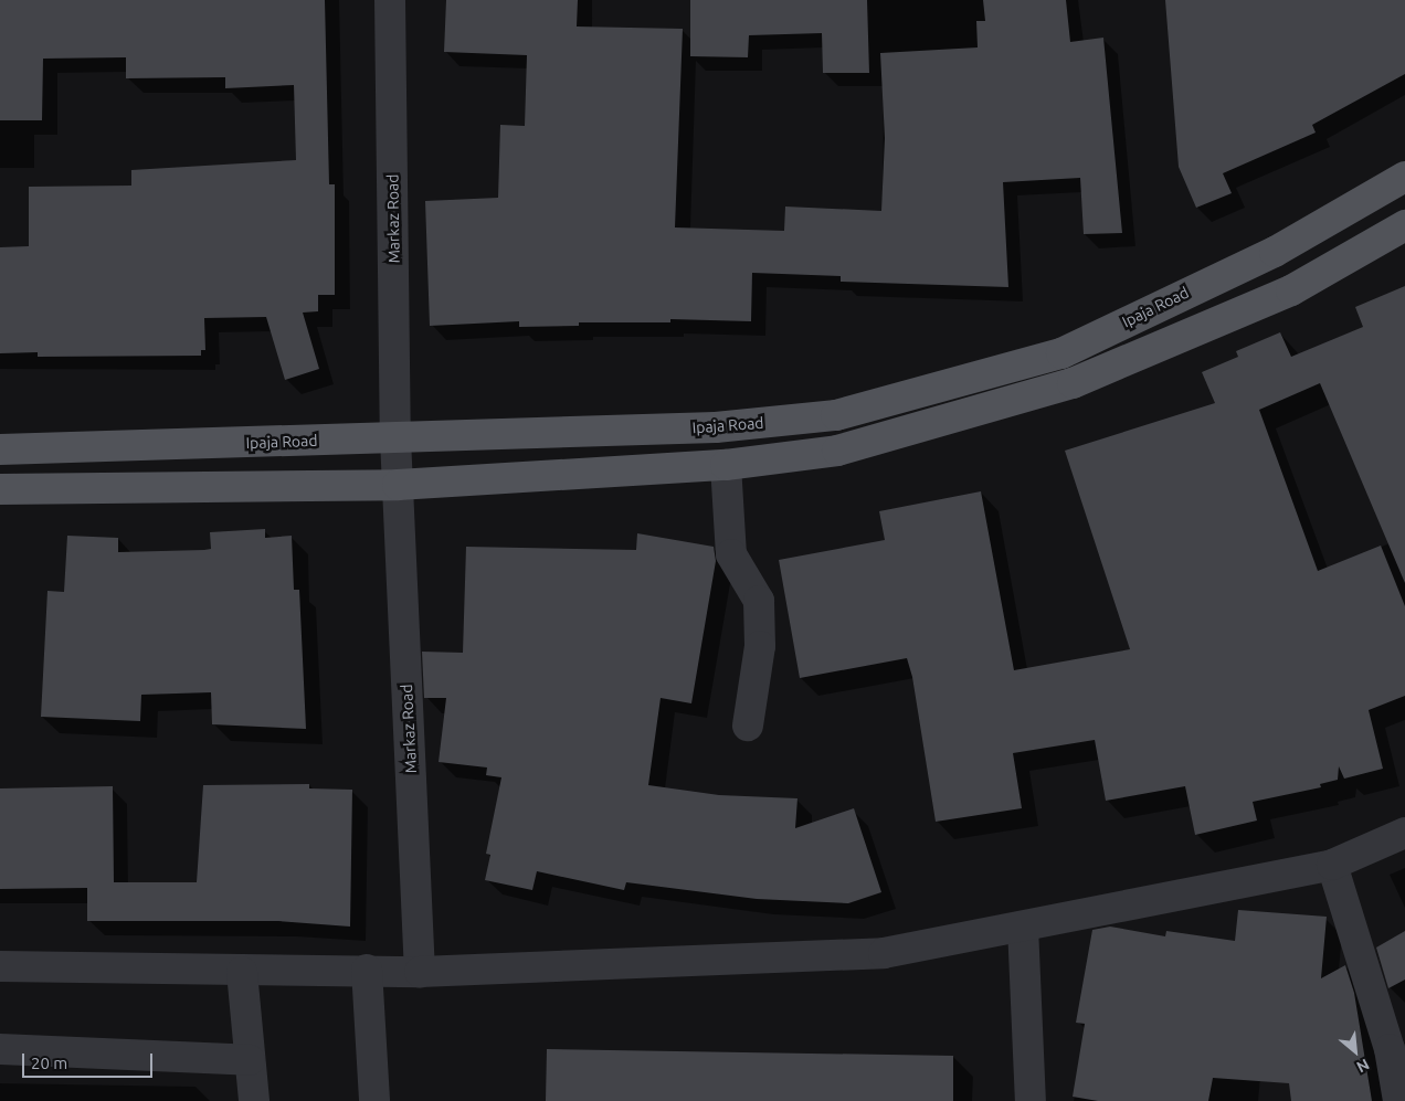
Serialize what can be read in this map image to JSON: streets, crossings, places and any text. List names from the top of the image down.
{
  "streets": {
    "main road": ["Ipaja Road"],
    "street": ["Markaz Road"]
  },
  "crossings": [
    ["Markaz Road", "Ipaja Road"]
  ],
  "scale_bar": "20 m",
  "north": "bottom right"
}
